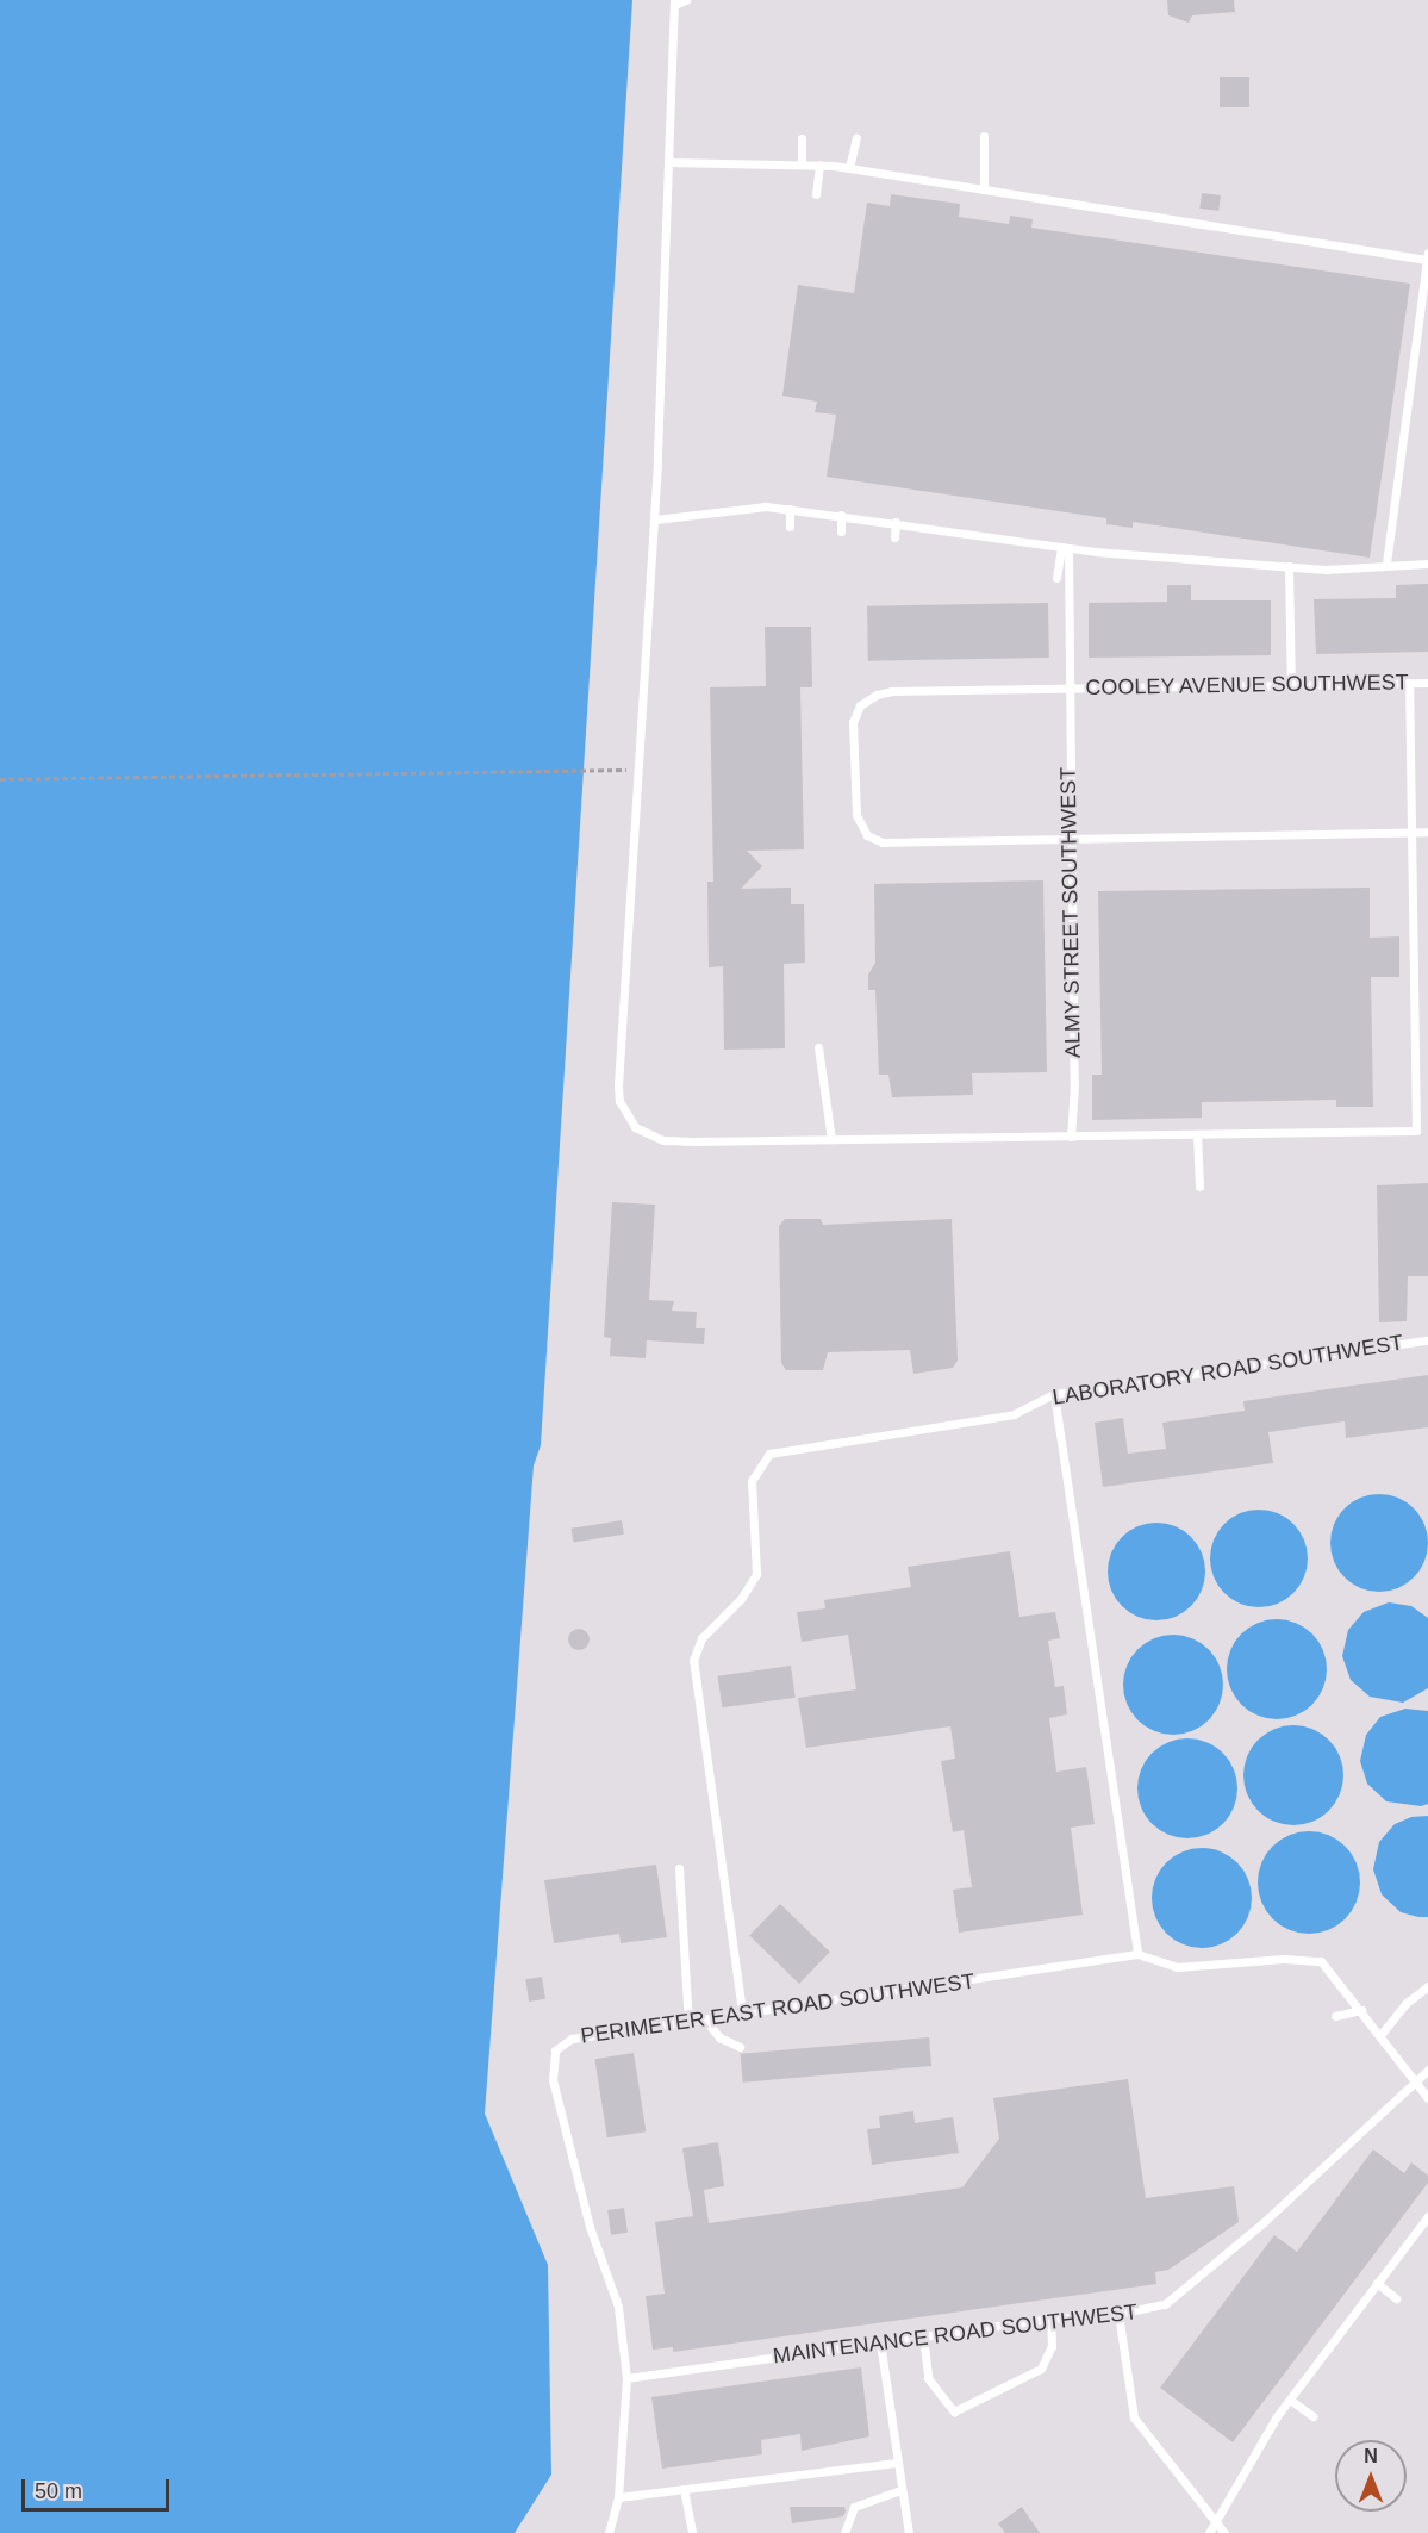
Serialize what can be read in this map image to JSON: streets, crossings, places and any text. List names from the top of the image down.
{
  "streets": {
    "lane": [
      "COOLEY AVENUE SOUTHWEST",
      "ALMY STREET SOUTHWEST",
      "LABORATORY ROAD SOUTHWEST",
      "PERIMETER EAST ROAD SOUTHWEST",
      "MAINTENANCE ROAD SOUTHWEST"
    ]
  },
  "crossings": [
    ["COOLEY AVENUE SOUTHWEST", "ALMY STREET SOUTHWEST"],
    ["LABORATORY ROAD SOUTHWEST", "PERIMETER EAST ROAD SOUTHWEST"],
    ["PERIMETER EAST ROAD SOUTHWEST", "MAINTENANCE ROAD SOUTHWEST"]
  ],
  "scale_bar": "50 m",
  "north": "top"
}
